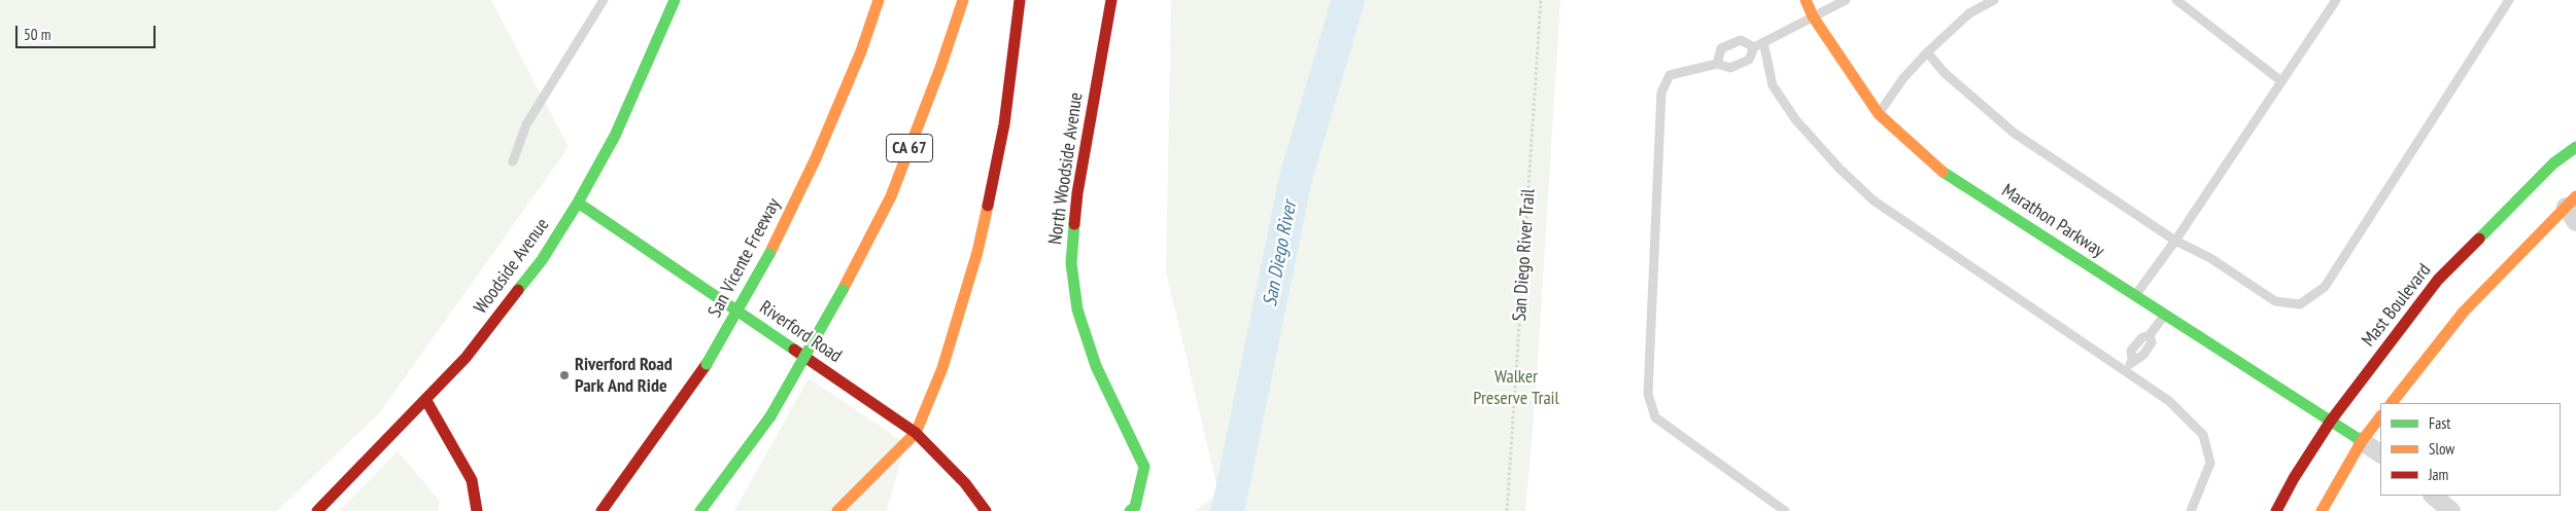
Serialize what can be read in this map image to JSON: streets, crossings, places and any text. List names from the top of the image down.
{
  "streets": {
    "main road": [
      "CA 67",
      "North Woodside Avenue",
      "Marathon Parkway",
      "San Vicente Freeway",
      "Woodside Avenue",
      "Mast Boulevard",
      "Riverford Road"
    ],
    "path": ["San Diego River Trail"]
  },
  "crossings": [
    ["Marathon Parkway", "Mast Boulevard"],
    ["Woodside Avenue", "Riverford Road"]
  ],
  "water": ["San Diego River"],
  "parks": ["Walker Preserve Trail"],
  "places": ["Riverford Road Park And Ride"],
  "legend": ["Fast", "Slow", "Jam"],
  "scale_bar": "50 m"
}
